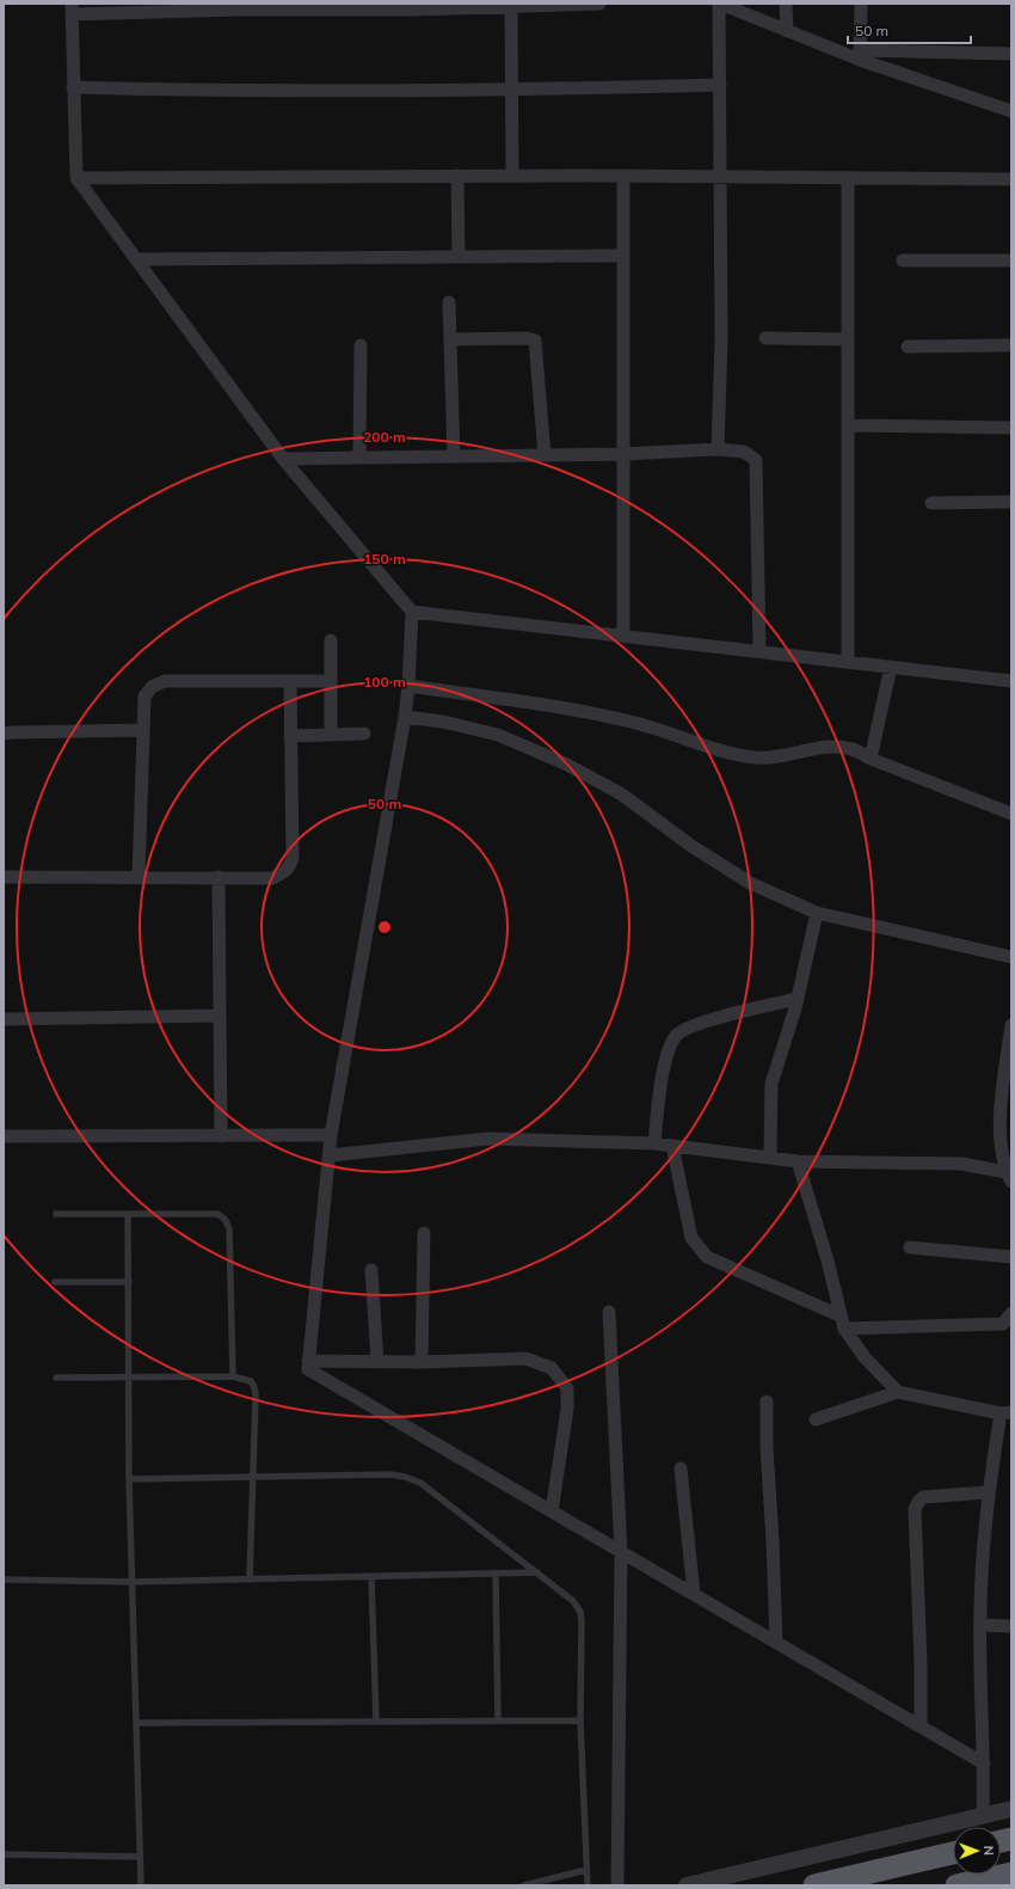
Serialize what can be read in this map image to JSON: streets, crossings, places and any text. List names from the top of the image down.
{
  "scale_bar": "50 m",
  "north": "right",
  "rings": [
    "200 m",
    "150 m",
    "100 m",
    "50 m"
  ]
}
